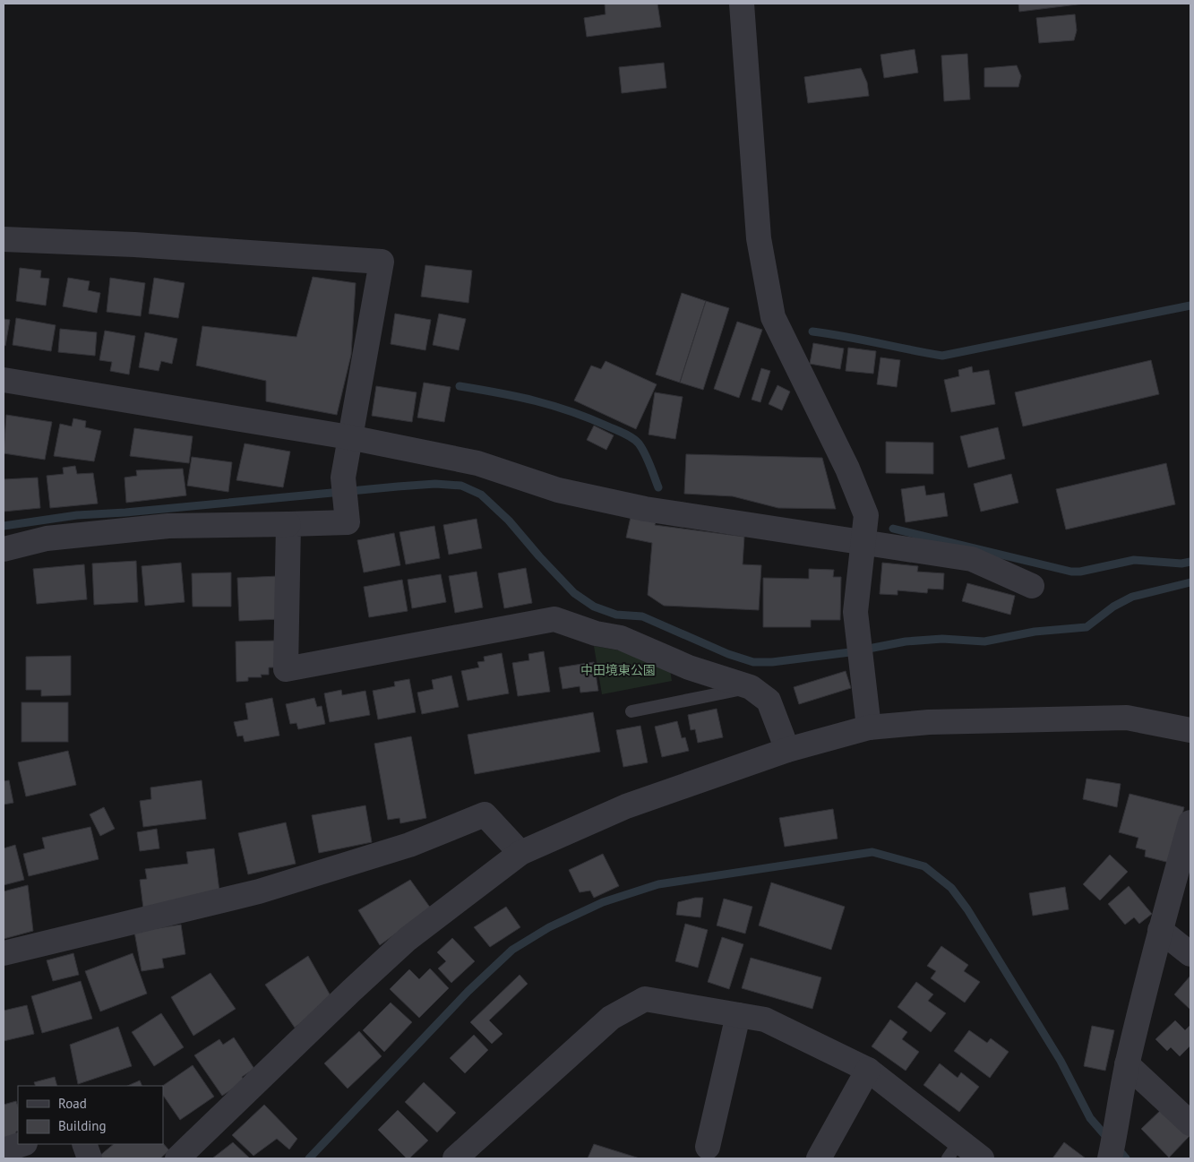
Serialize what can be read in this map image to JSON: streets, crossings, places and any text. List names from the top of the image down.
{
  "parks": ["中田境東公園"],
  "legend": ["Road", "Building"]
}
